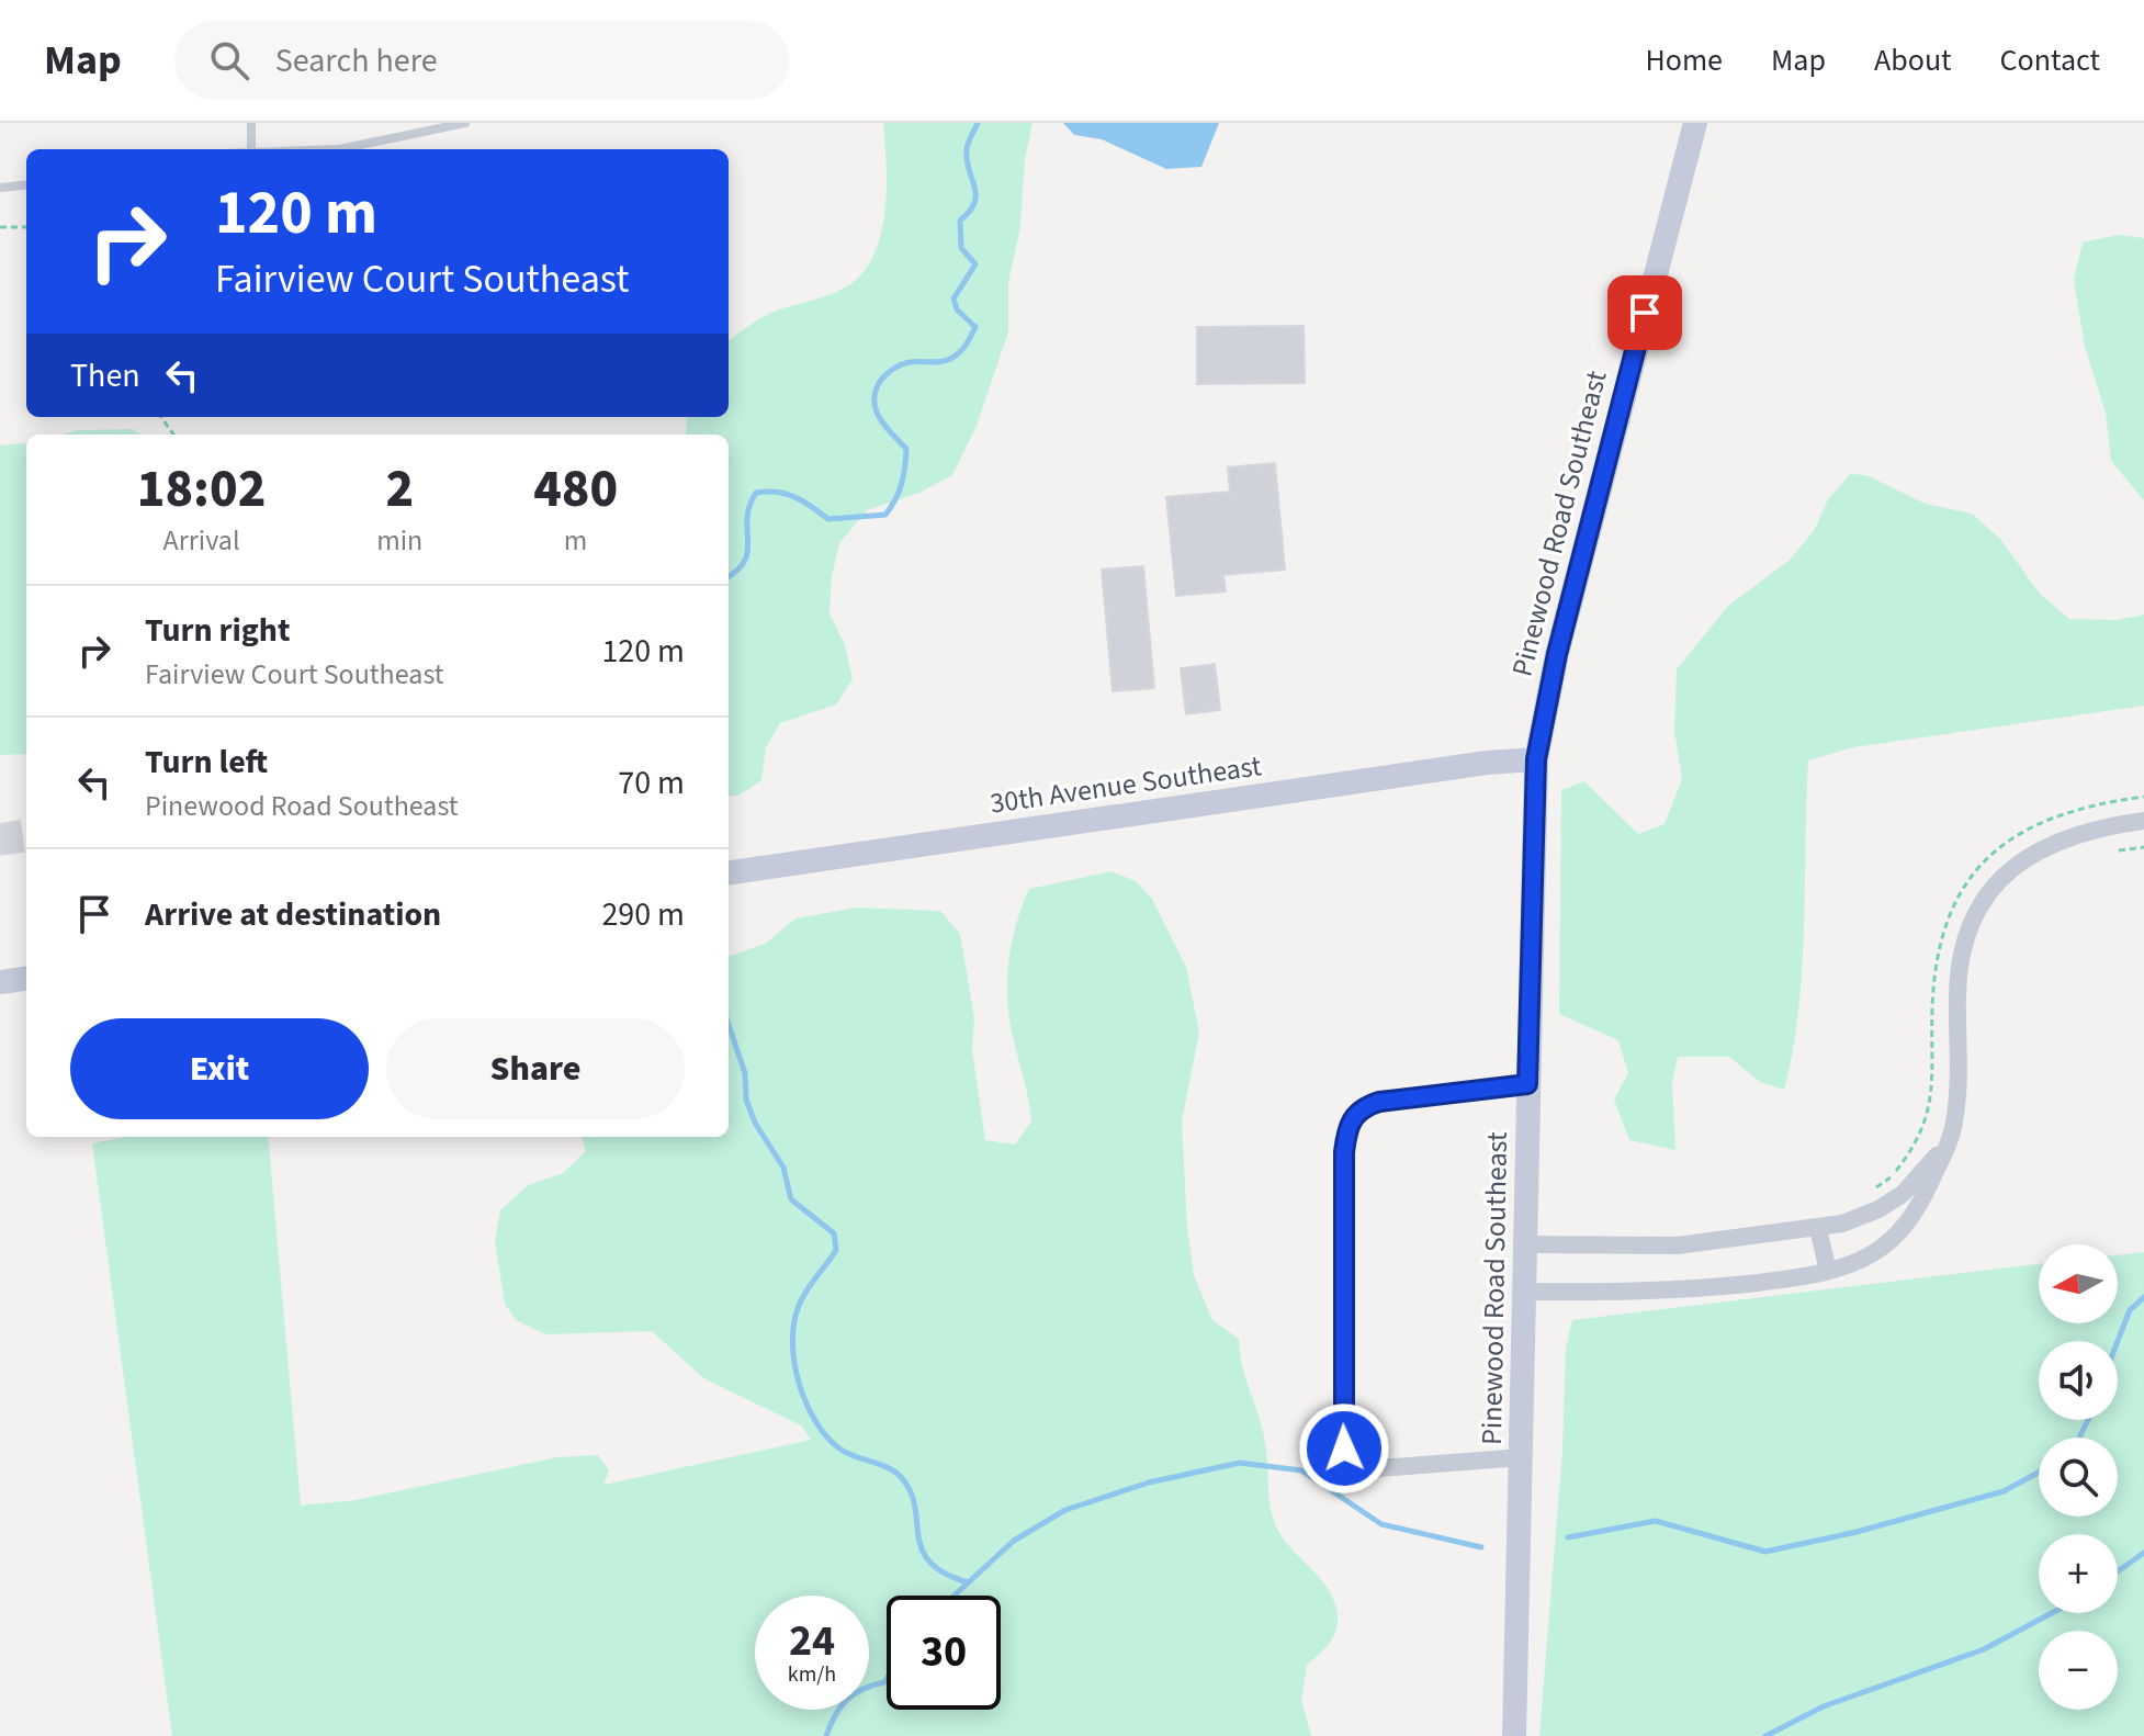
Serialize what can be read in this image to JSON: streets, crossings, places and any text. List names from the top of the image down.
{
  "streets": {
    "street": ["Pinewood Road Southeast", "30th Avenue Southeast"]
  },
  "crossings": [
    ["Pinewood Road Southeast", "30th Avenue Southeast"]
  ],
  "north": "left",
  "page": {
    "header": "Map",
    "search": "Search here",
    "nav": [
      "Home",
      "Map",
      "About",
      "Contact"
    ],
    "turn": ["120 m", "Fairview Court Southeast"],
    "then": "Then",
    "eta": [
      "18:02",
      "Arrival",
      "2",
      "min",
      "480",
      "m"
    ],
    "list": [
      {
        "name": "Turn right",
        "note": "Fairview Court Southeast",
        "value": "120 m"
      },
      {
        "name": "Turn left",
        "note": "Pinewood Road Southeast",
        "value": "70 m"
      },
      {
        "name": "Arrive at destination",
        "value": "290 m"
      }
    ],
    "buttons": ["Exit", "Share"],
    "map_buttons": ["+", "−"],
    "speed": "24 km/h",
    "limit": "30"
  }
}
